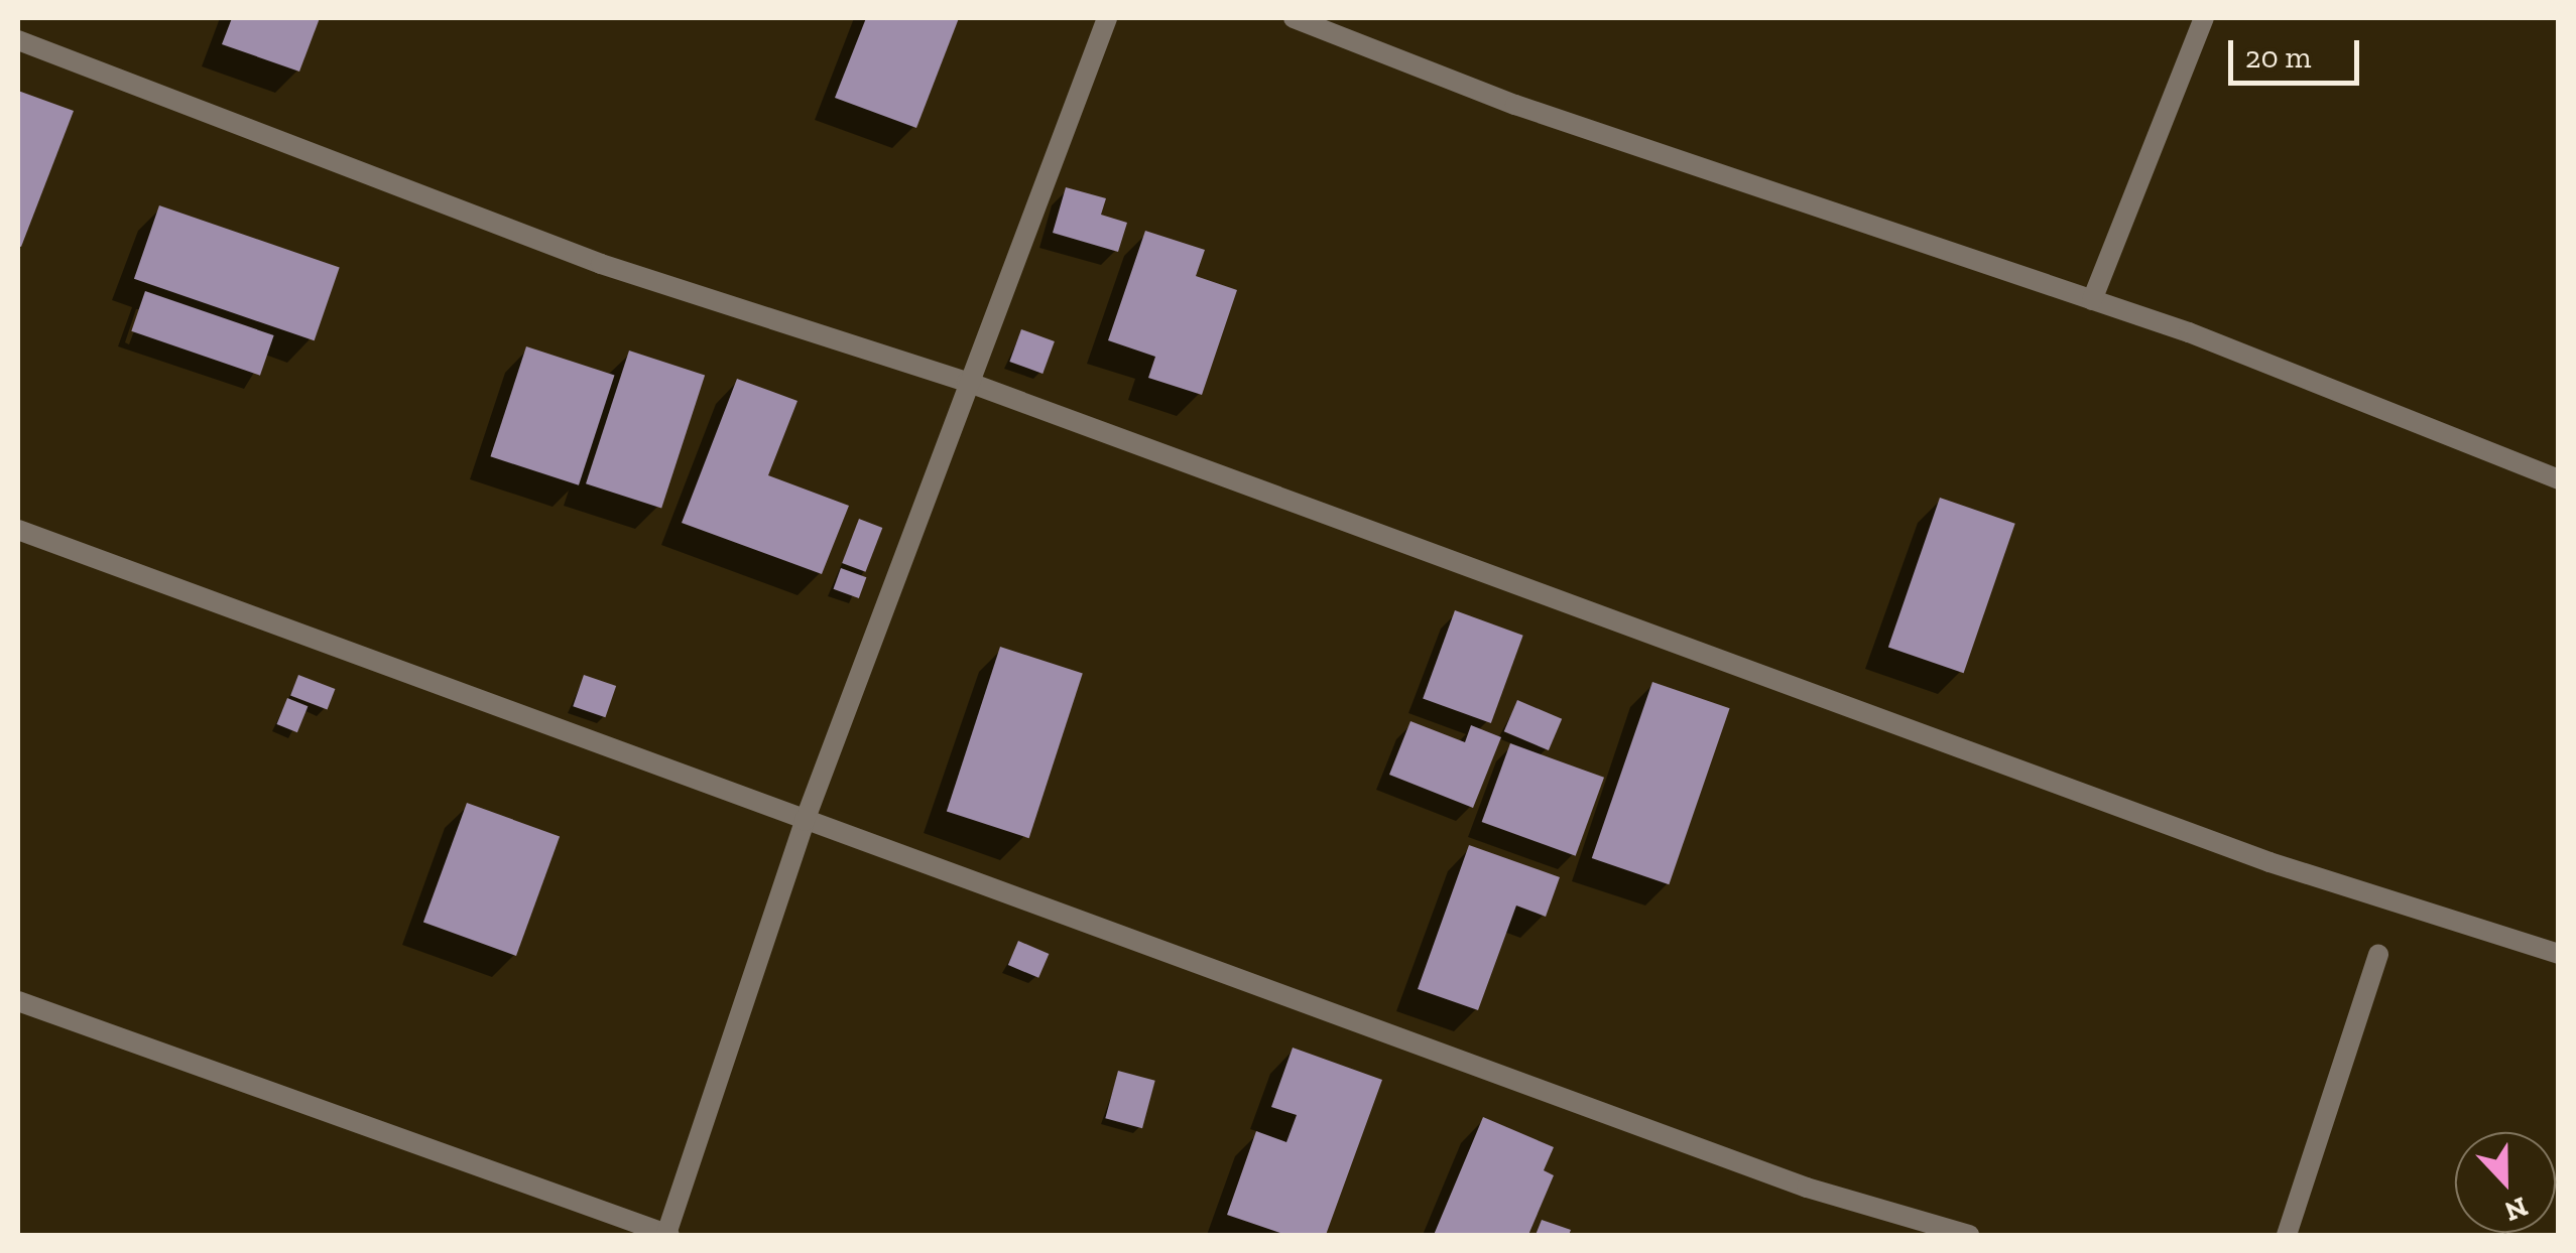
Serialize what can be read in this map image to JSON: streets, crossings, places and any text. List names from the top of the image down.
{
  "scale_bar": "20 m",
  "north": "bottom"
}
